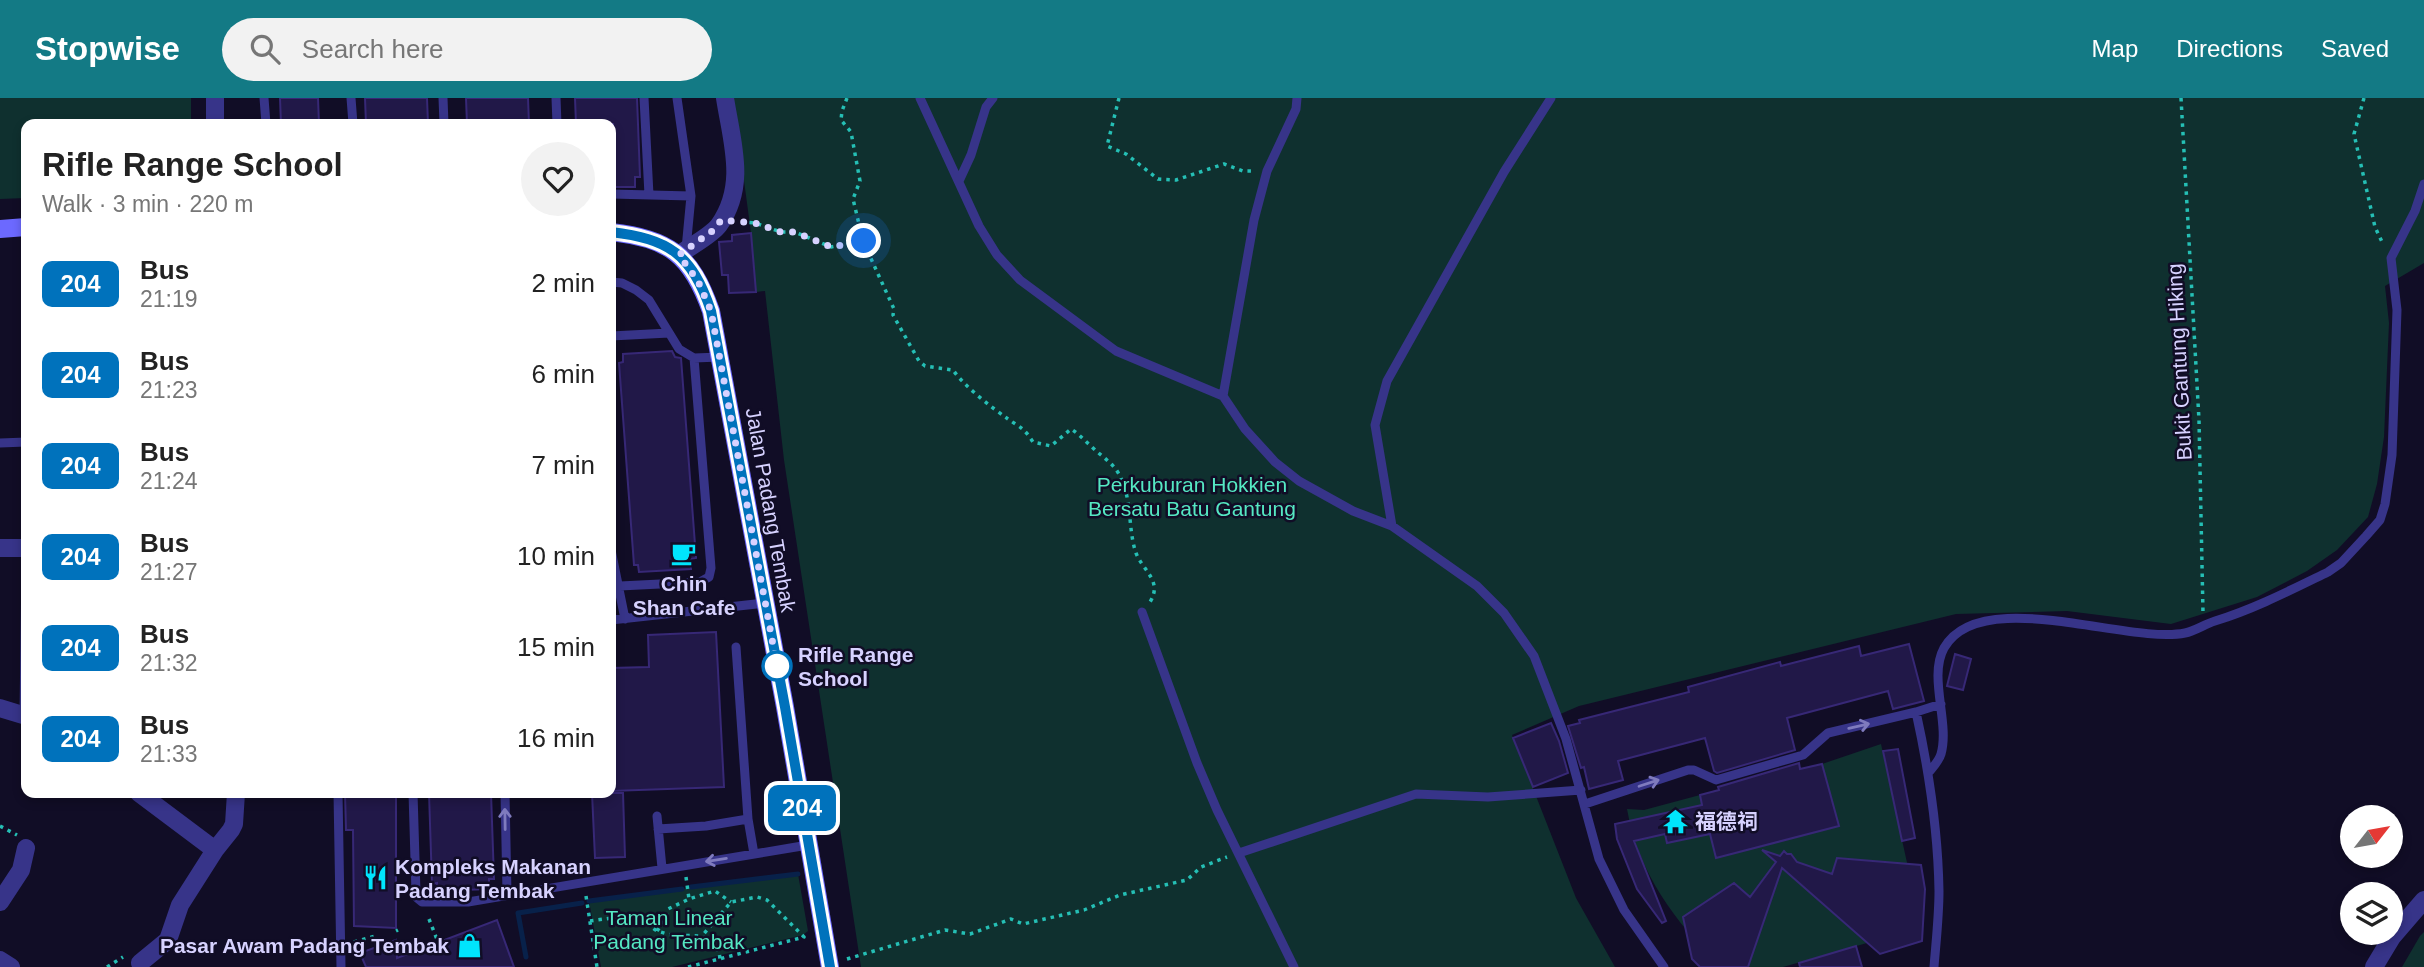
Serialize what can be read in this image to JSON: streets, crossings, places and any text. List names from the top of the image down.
{
  "streets": {
    "street": ["Jalan Padang Tembak"],
    "path": ["Bukit Gantung Hiking"]
  },
  "parks": ["Perkuburan Hokkien Bersatu Batu Gantung", "Taman Linear Padang Tembak"],
  "places": {
    "cafe": ["Chin Shan Cafe"],
    "other": ["Rifle Range School"],
    "temple": ["福德祠"],
    "restaurant": ["Kompleks Makanan Padang Tembak"],
    "shop": ["Pasar Awam Padang Tembak"]
  },
  "lines": ["bus line 204"],
  "north": "top right",
  "page": {
    "header": "Stopwise",
    "search": "Search here",
    "nav": ["Map", "Directions", "Saved"],
    "on_map": "204",
    "heading": ["Rifle Range School", "Walk · 3 min · 220 m"],
    "list": [
      {
        "mark": "204",
        "name": "Bus",
        "note": "21:19",
        "value": "2 min"
      },
      {
        "mark": "204",
        "name": "Bus",
        "note": "21:23",
        "value": "6 min"
      },
      {
        "mark": "204",
        "name": "Bus",
        "note": "21:24",
        "value": "7 min"
      },
      {
        "mark": "204",
        "name": "Bus",
        "note": "21:27",
        "value": "10 min"
      },
      {
        "mark": "204",
        "name": "Bus",
        "note": "21:32",
        "value": "15 min"
      },
      {
        "mark": "204",
        "name": "Bus",
        "note": "21:33",
        "value": "16 min"
      }
    ]
  }
}
